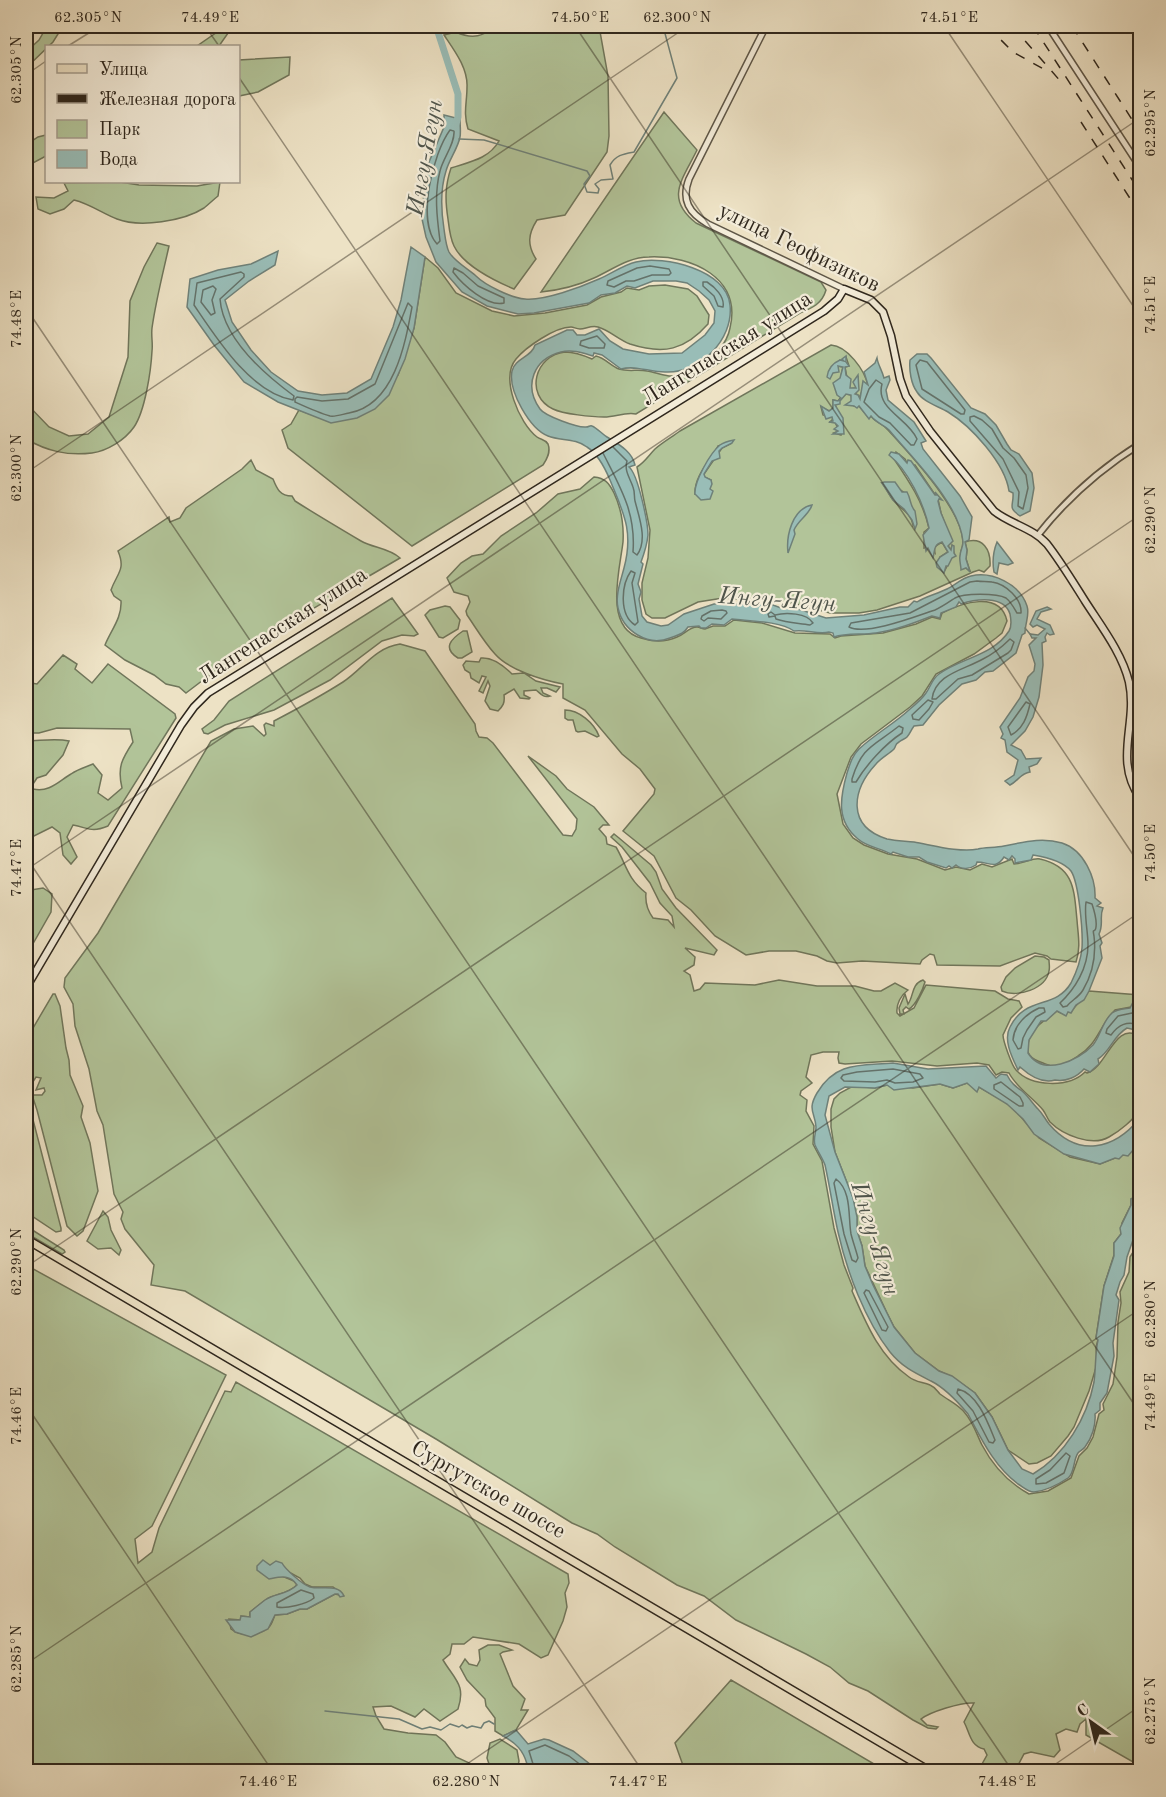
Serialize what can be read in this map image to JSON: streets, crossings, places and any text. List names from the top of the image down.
{
  "streets": {
    "main road": ["улица Геофизиков", "Лангепасская улица", "Сургутское шоссе"]
  },
  "crossings": [
    ["улица Геофизиков", "Лангепасская улица"]
  ],
  "water": ["Ингу-Ягун"],
  "legend": [
    "Улица",
    "Железная дорога",
    "Парк",
    "Вода"
  ],
  "north": "top left",
  "coordinates": [
    "62.305°N",
    "74.49°E",
    "74.50°E",
    "62.300°N",
    "74.51°E",
    "62.295°N",
    "74.48°E",
    "62.290°N",
    "74.47°E",
    "62.280°N",
    "74.46°E",
    "62.285°N",
    "62.275°N"
  ]
}
